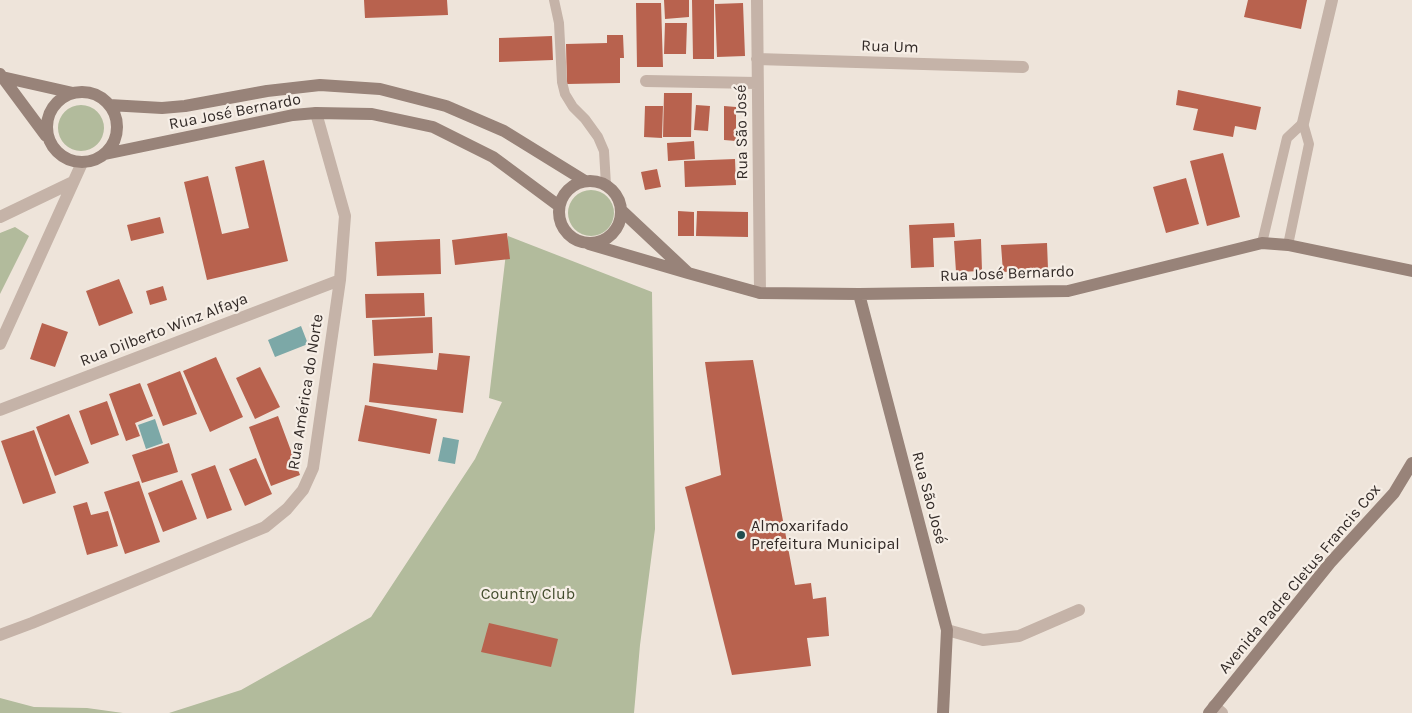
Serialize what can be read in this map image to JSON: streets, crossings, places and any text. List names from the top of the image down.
{
  "streets": {
    "street": [
      "Rua Um",
      "Rua José Bernardo",
      "Rua São José",
      "Rua Dilberto Winz Alfaya",
      "Rua América do Norte",
      "Avenida Padre Cletus Francis Cox"
    ]
  },
  "crossings": [
    ["Rua Um", "Rua São José"],
    ["Rua José Bernardo", "Rua São José"],
    ["Rua José Bernardo", "Rua América do Norte"],
    ["Rua Dilberto Winz Alfaya", "Rua América do Norte"]
  ],
  "parks": ["Country Club"],
  "places": ["Almoxarifado Prefeitura Municipal"]
}
